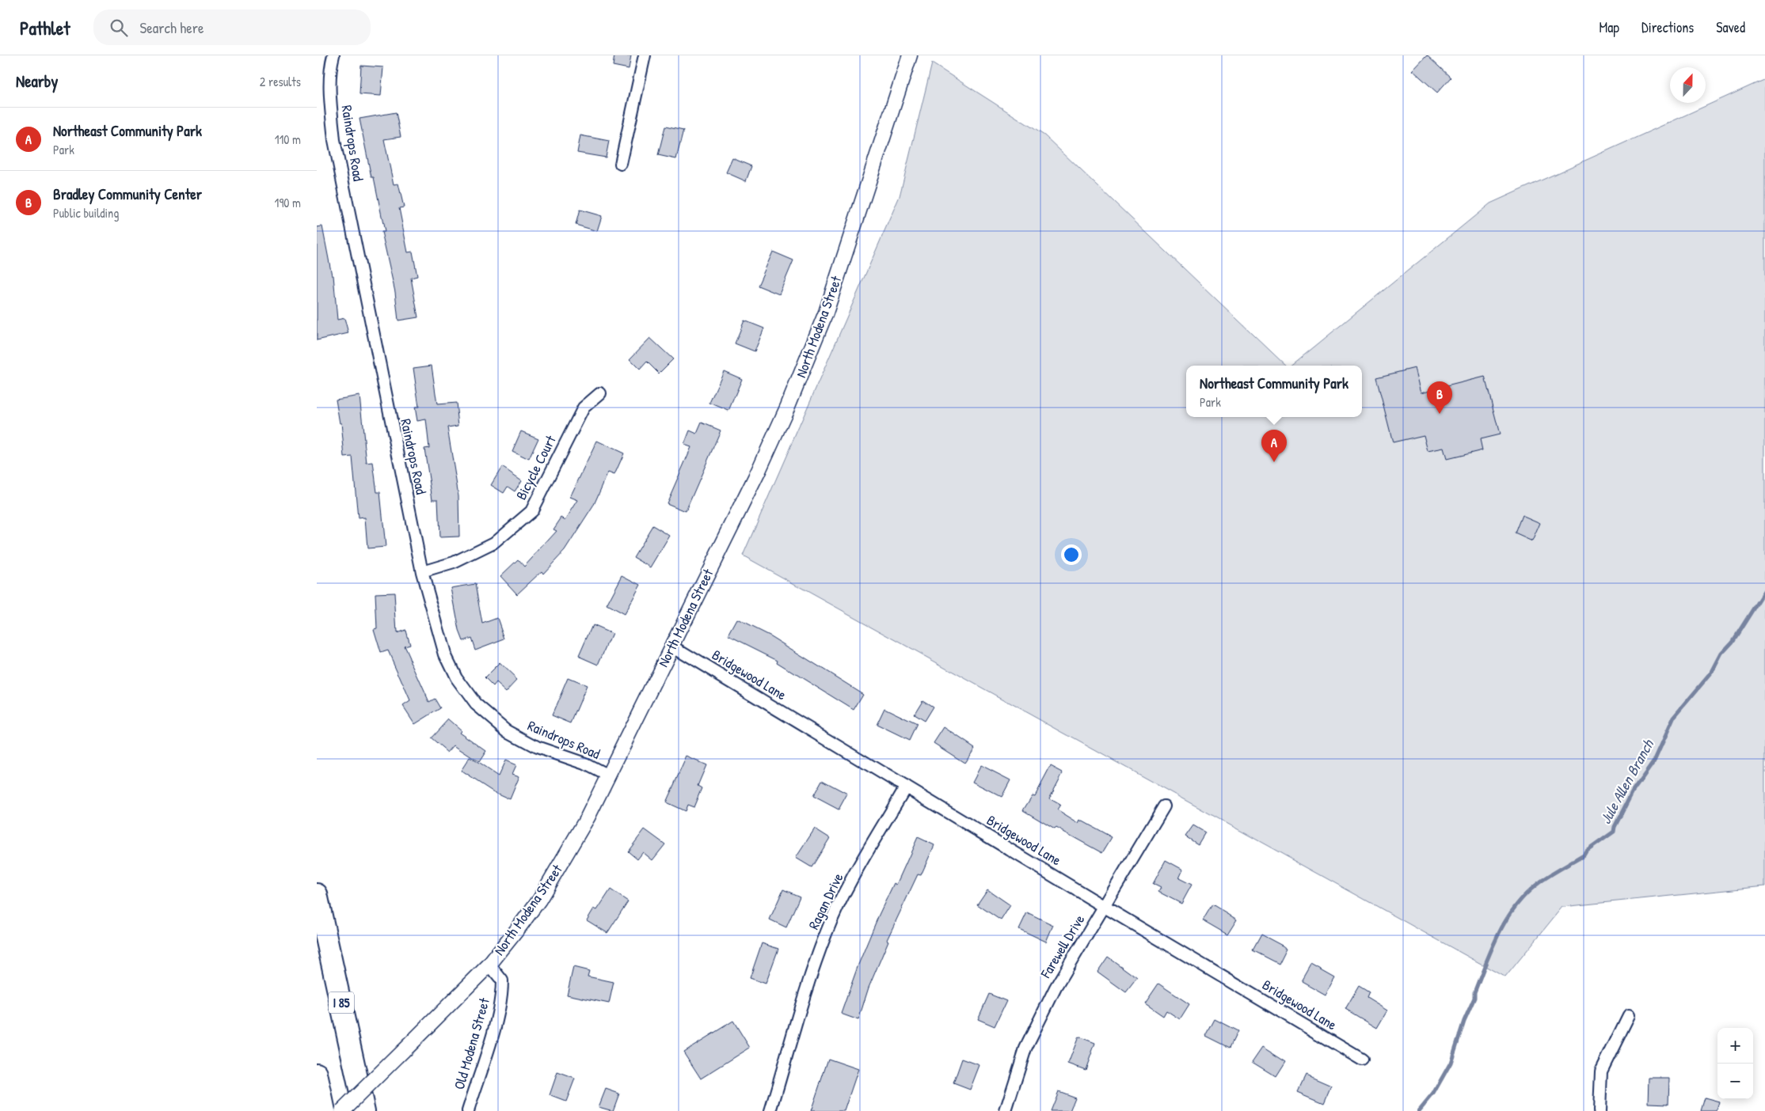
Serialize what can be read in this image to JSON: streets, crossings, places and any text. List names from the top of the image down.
{
  "streets": {
    "highway": ["I 85"],
    "street": [
      "Raindrops Road",
      "North Modena Street",
      "Bicycle Court",
      "Bridgewood Lane",
      "Ragan Drive",
      "Farewell Drive",
      "Old Modena Street"
    ]
  },
  "crossings": [
    ["Raindrops Road", "North Modena Street"],
    ["Raindrops Road", "Bicycle Court"],
    ["North Modena Street", "Bridgewood Lane"],
    ["North Modena Street", "Old Modena Street"],
    ["Bridgewood Lane", "Ragan Drive"],
    ["Bridgewood Lane", "Farewell Drive"]
  ],
  "water": ["Jule Allen Branch"],
  "north": "top",
  "page": {
    "header": "Pathlet",
    "search": "Search here",
    "nav": ["Map", "Directions", "Saved"],
    "heading": ["Nearby", "2 results"],
    "list": [
      {
        "mark": "A",
        "name": "Northeast Community Park",
        "note": "Park",
        "value": "110 m"
      },
      {
        "mark": "B",
        "name": "Bradley Community Center",
        "note": "Public building",
        "value": "190 m"
      }
    ],
    "popup": ["Northeast Community Park", "Park"],
    "pins": ["B", "A"],
    "map_buttons": ["+", "−"]
  }
}
